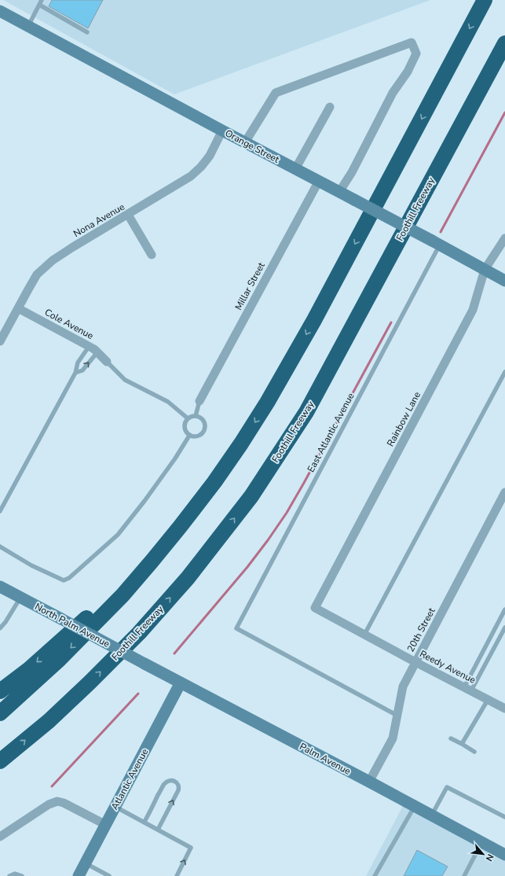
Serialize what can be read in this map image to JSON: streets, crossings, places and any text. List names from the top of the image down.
{
  "streets": {
    "highway": ["Foothill Freeway"],
    "street": [
      "Orange Street",
      "Nona Avenue",
      "Millar Street",
      "Cole Avenue",
      "Rainbow Lane",
      "North Palm Avenue",
      "20th Street",
      "Reedy Avenue",
      "Palm Avenue",
      "Atlantic Avenue"
    ],
    "lane": ["East Atlantic Avenue"]
  },
  "crossings": [
    ["Orange Street", "Nona Avenue"],
    ["Orange Street", "Millar Street"],
    ["Orange Street", "Rainbow Lane"],
    ["Orange Street", "East Atlantic Avenue"],
    ["Nona Avenue", "Cole Avenue"],
    ["Rainbow Lane", "Reedy Avenue"],
    ["East Atlantic Avenue", "20th Street"],
    ["North Palm Avenue", "Palm Avenue"],
    ["20th Street", "Reedy Avenue"],
    ["20th Street", "Palm Avenue"],
    ["Palm Avenue", "Atlantic Avenue"]
  ],
  "north": "bottom right"
}
